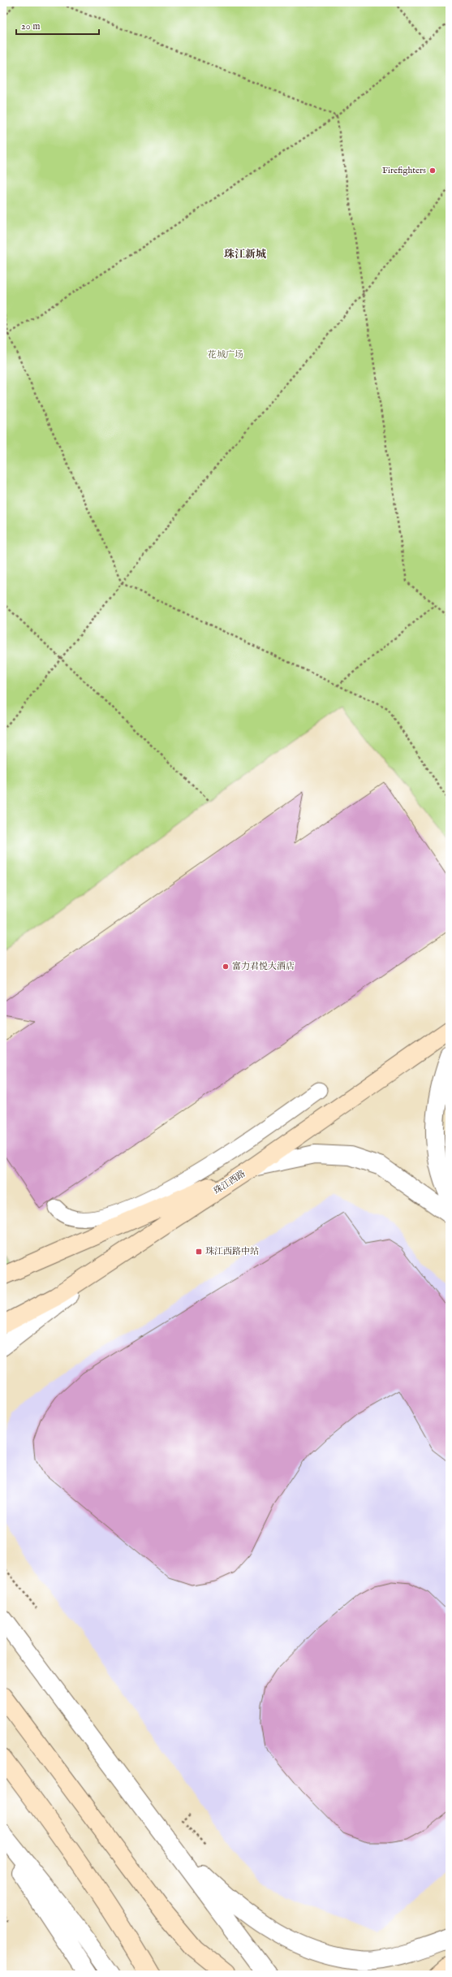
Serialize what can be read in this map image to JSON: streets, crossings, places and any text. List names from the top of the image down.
{
  "streets": {
    "main road": ["珠江西路"]
  },
  "districts": ["珠江新城"],
  "parks": ["花城广场"],
  "places": {
    "other": ["Firefighters", "富力君悦大酒店"],
    "transit": ["珠江西路中站"]
  },
  "scale_bar": "20 m"
}
